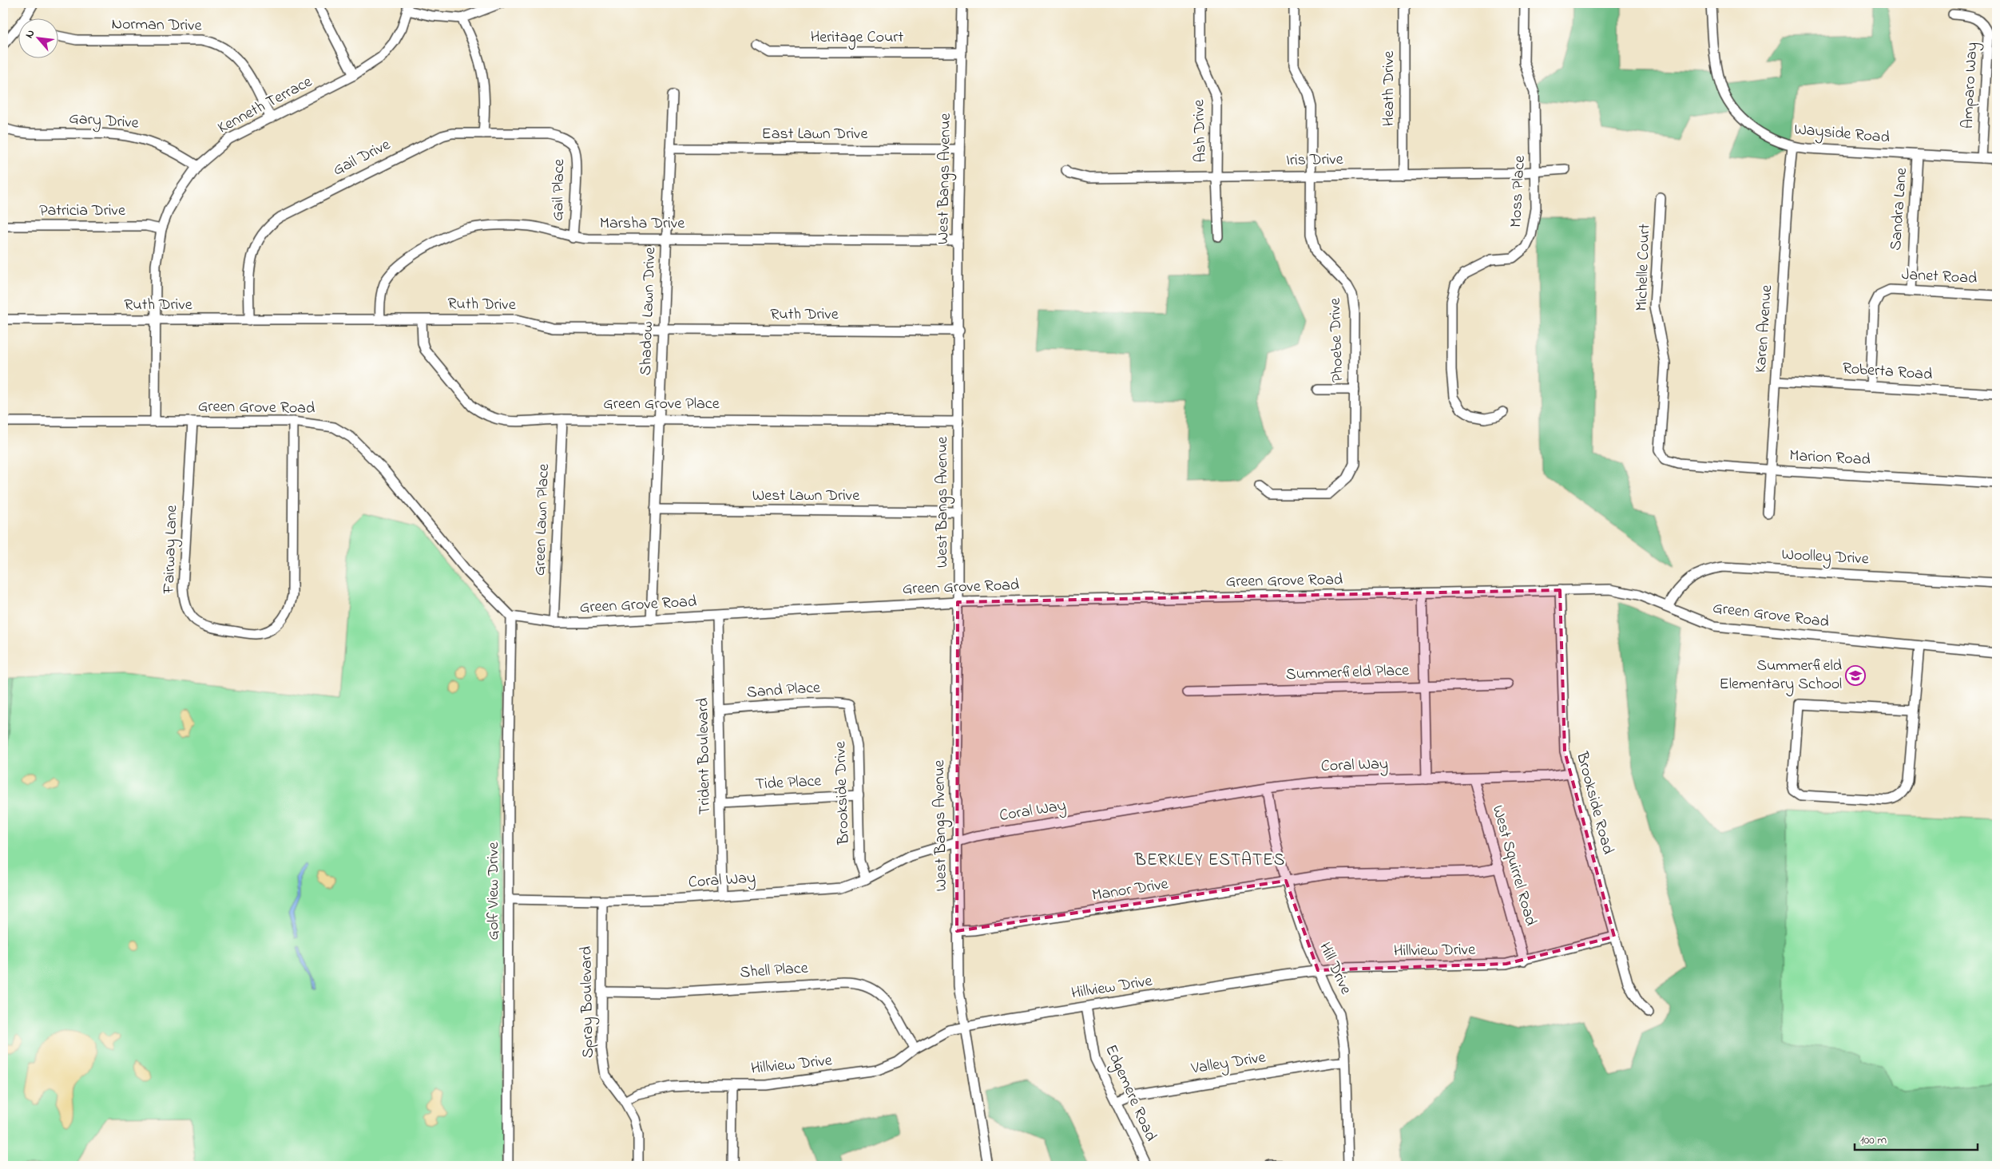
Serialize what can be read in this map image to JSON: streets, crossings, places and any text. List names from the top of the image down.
{
  "streets": {
    "street": [
      "Norman Drive",
      "Heritage Court",
      "Amparo Way",
      "Heath Drive",
      "Kenneth Terrace",
      "Gary Drive",
      "Ash Drive",
      "East Lawn Drive",
      "Wayside Road",
      "Gail Drive",
      "Iris Drive",
      "West Bangs Avenue",
      "Gail Place",
      "Moss Place",
      "Sandra Lane",
      "Patricia Drive",
      "Marsha Drive",
      "Michelle Court",
      "Janet Road",
      "Ruth Drive",
      "Shadow Lawn Drive",
      "Karen Avenue",
      "Phoebe Drive",
      "Roberta Road",
      "Green Grove Place",
      "Green Grove Road",
      "Marion Road",
      "West Lawn Drive",
      "Green Lawn Place",
      "Fairway Lane",
      "Woolley Drive",
      "Summerfield Place",
      "Sand Place",
      "Trident Boulevard",
      "Coral Way",
      "Tide Place",
      "Brookside Drive",
      "Brookside Road",
      "West Squirrel Road",
      "Manor Drive",
      "Golf View Drive",
      "Hillview Drive",
      "Hill Drive",
      "Shell Place",
      "Spray Boulevard",
      "Valley Drive",
      "Edgemere Road"
    ]
  },
  "crossings": [
    ["Norman Drive", "Kenneth Terrace"],
    ["Heritage Court", "West Bangs Avenue"],
    ["Amparo Way", "Wayside Road"],
    ["Heath Drive", "Iris Drive"],
    ["Kenneth Terrace", "Gary Drive"],
    ["Kenneth Terrace", "Patricia Drive"],
    ["Kenneth Terrace", "Ruth Drive"],
    ["Kenneth Terrace", "Green Grove Road"],
    ["Ash Drive", "Iris Drive"],
    ["East Lawn Drive", "West Bangs Avenue"],
    ["East Lawn Drive", "Shadow Lawn Drive"],
    ["Wayside Road", "Sandra Lane"],
    ["Wayside Road", "Karen Avenue"],
    ["Gail Drive", "Gail Place"],
    ["Gail Drive", "Ruth Drive"],
    ["Iris Drive", "Moss Place"],
    ["Iris Drive", "Phoebe Drive"],
    ["West Bangs Avenue", "Marsha Drive"],
    ["West Bangs Avenue", "Ruth Drive"],
    ["West Bangs Avenue", "Green Grove Place"],
    ["West Bangs Avenue", "Green Grove Road"],
    ["West Bangs Avenue", "West Lawn Drive"],
    ["West Bangs Avenue", "Coral Way"],
    ["West Bangs Avenue", "Manor Drive"],
    ["West Bangs Avenue", "Hillview Drive"],
    ["Gail Place", "Marsha Drive"],
    ["Sandra Lane", "Janet Road"],
    ["Marsha Drive", "Ruth Drive"],
    ["Marsha Drive", "Shadow Lawn Drive"],
    ["Michelle Court", "Marion Road"],
    ["Janet Road", "Roberta Road"],
    ["Ruth Drive", "Shadow Lawn Drive"],
    ["Ruth Drive", "Green Grove Place"],
    ["Shadow Lawn Drive", "Green Grove Place"],
    ["Shadow Lawn Drive", "Green Grove Road"],
    ["Shadow Lawn Drive", "West Lawn Drive"],
    ["Karen Avenue", "Roberta Road"],
    ["Karen Avenue", "Marion Road"],
    ["Green Grove Place", "Green Lawn Place"],
    ["Green Grove Road", "Green Lawn Place"],
    ["Green Grove Road", "Fairway Lane"],
    ["Green Grove Road", "Woolley Drive"],
    ["Green Grove Road", "Trident Boulevard"],
    ["Green Grove Road", "Brookside Road"],
    ["Green Grove Road", "Golf View Drive"],
    ["Sand Place", "Trident Boulevard"],
    ["Sand Place", "Brookside Drive"],
    ["Trident Boulevard", "Coral Way"],
    ["Trident Boulevard", "Tide Place"],
    ["Coral Way", "Brookside Drive"],
    ["Coral Way", "Brookside Road"],
    ["Coral Way", "West Squirrel Road"],
    ["Coral Way", "Golf View Drive"],
    ["Coral Way", "Hill Drive"],
    ["Coral Way", "Spray Boulevard"],
    ["Tide Place", "Brookside Drive"],
    ["Brookside Road", "Hillview Drive"],
    ["West Squirrel Road", "Manor Drive"],
    ["West Squirrel Road", "Hillview Drive"],
    ["Manor Drive", "Hill Drive"],
    ["Hillview Drive", "Hill Drive"],
    ["Hillview Drive", "Shell Place"],
    ["Hillview Drive", "Spray Boulevard"],
    ["Hillview Drive", "Edgemere Road"],
    ["Hill Drive", "Valley Drive"],
    ["Shell Place", "Spray Boulevard"],
    ["Valley Drive", "Edgemere Road"]
  ],
  "districts": ["BERKLEY ESTATES"],
  "places": {
    "school or university": ["Summerfield Elementary School"]
  },
  "scale_bar": "100 m",
  "north": "top left"
}
